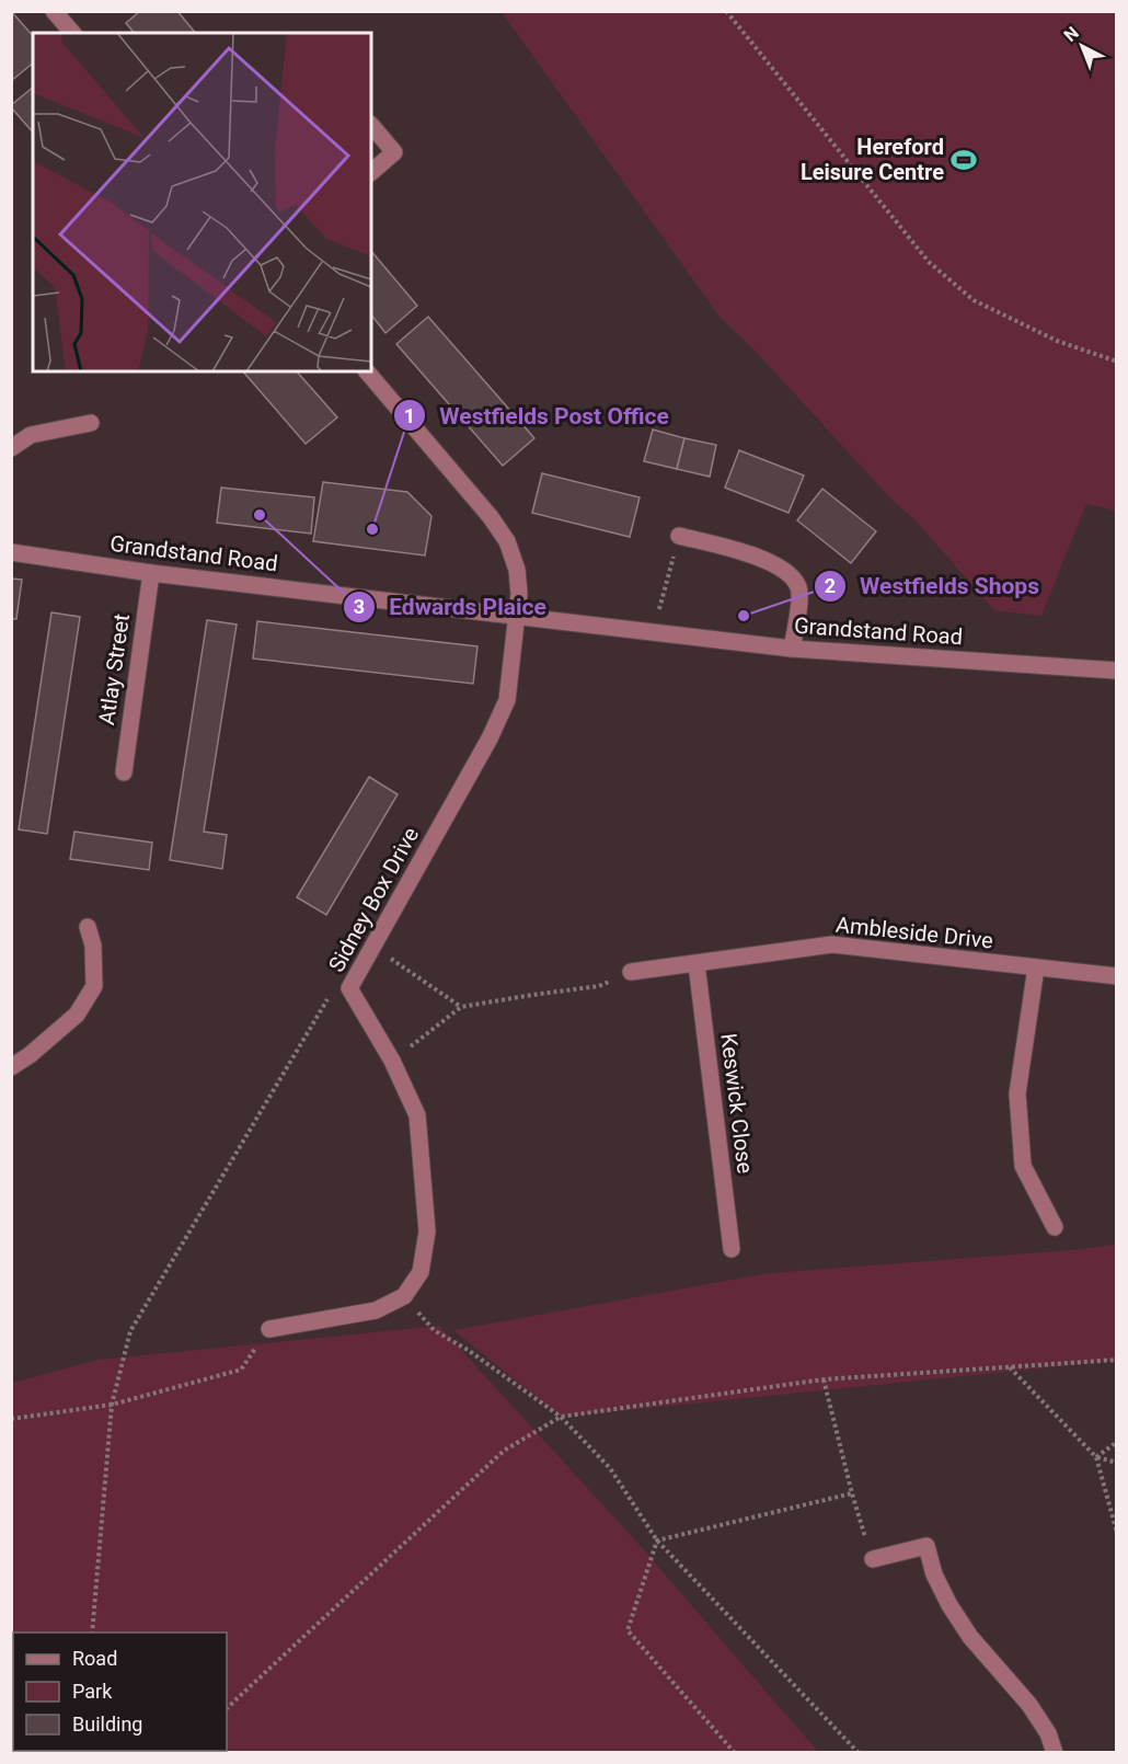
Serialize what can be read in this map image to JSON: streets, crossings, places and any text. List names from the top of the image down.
{
  "streets": {
    "street": [
      "Grandstand Road",
      "Atlay Street",
      "Sidney Box Drive",
      "Ambleside Drive",
      "Keswick Close"
    ]
  },
  "crossings": [
    ["Grandstand Road", "Atlay Street"],
    ["Grandstand Road", "Sidney Box Drive"],
    ["Ambleside Drive", "Keswick Close"]
  ],
  "places": {
    "sports": ["Hereford Leisure Centre"],
    "other": ["Edwards Plaice", "Westfields Post Office", "Westfields Shops"]
  },
  "legend": ["Road", "Park", "Building"],
  "north": "top left"
}
